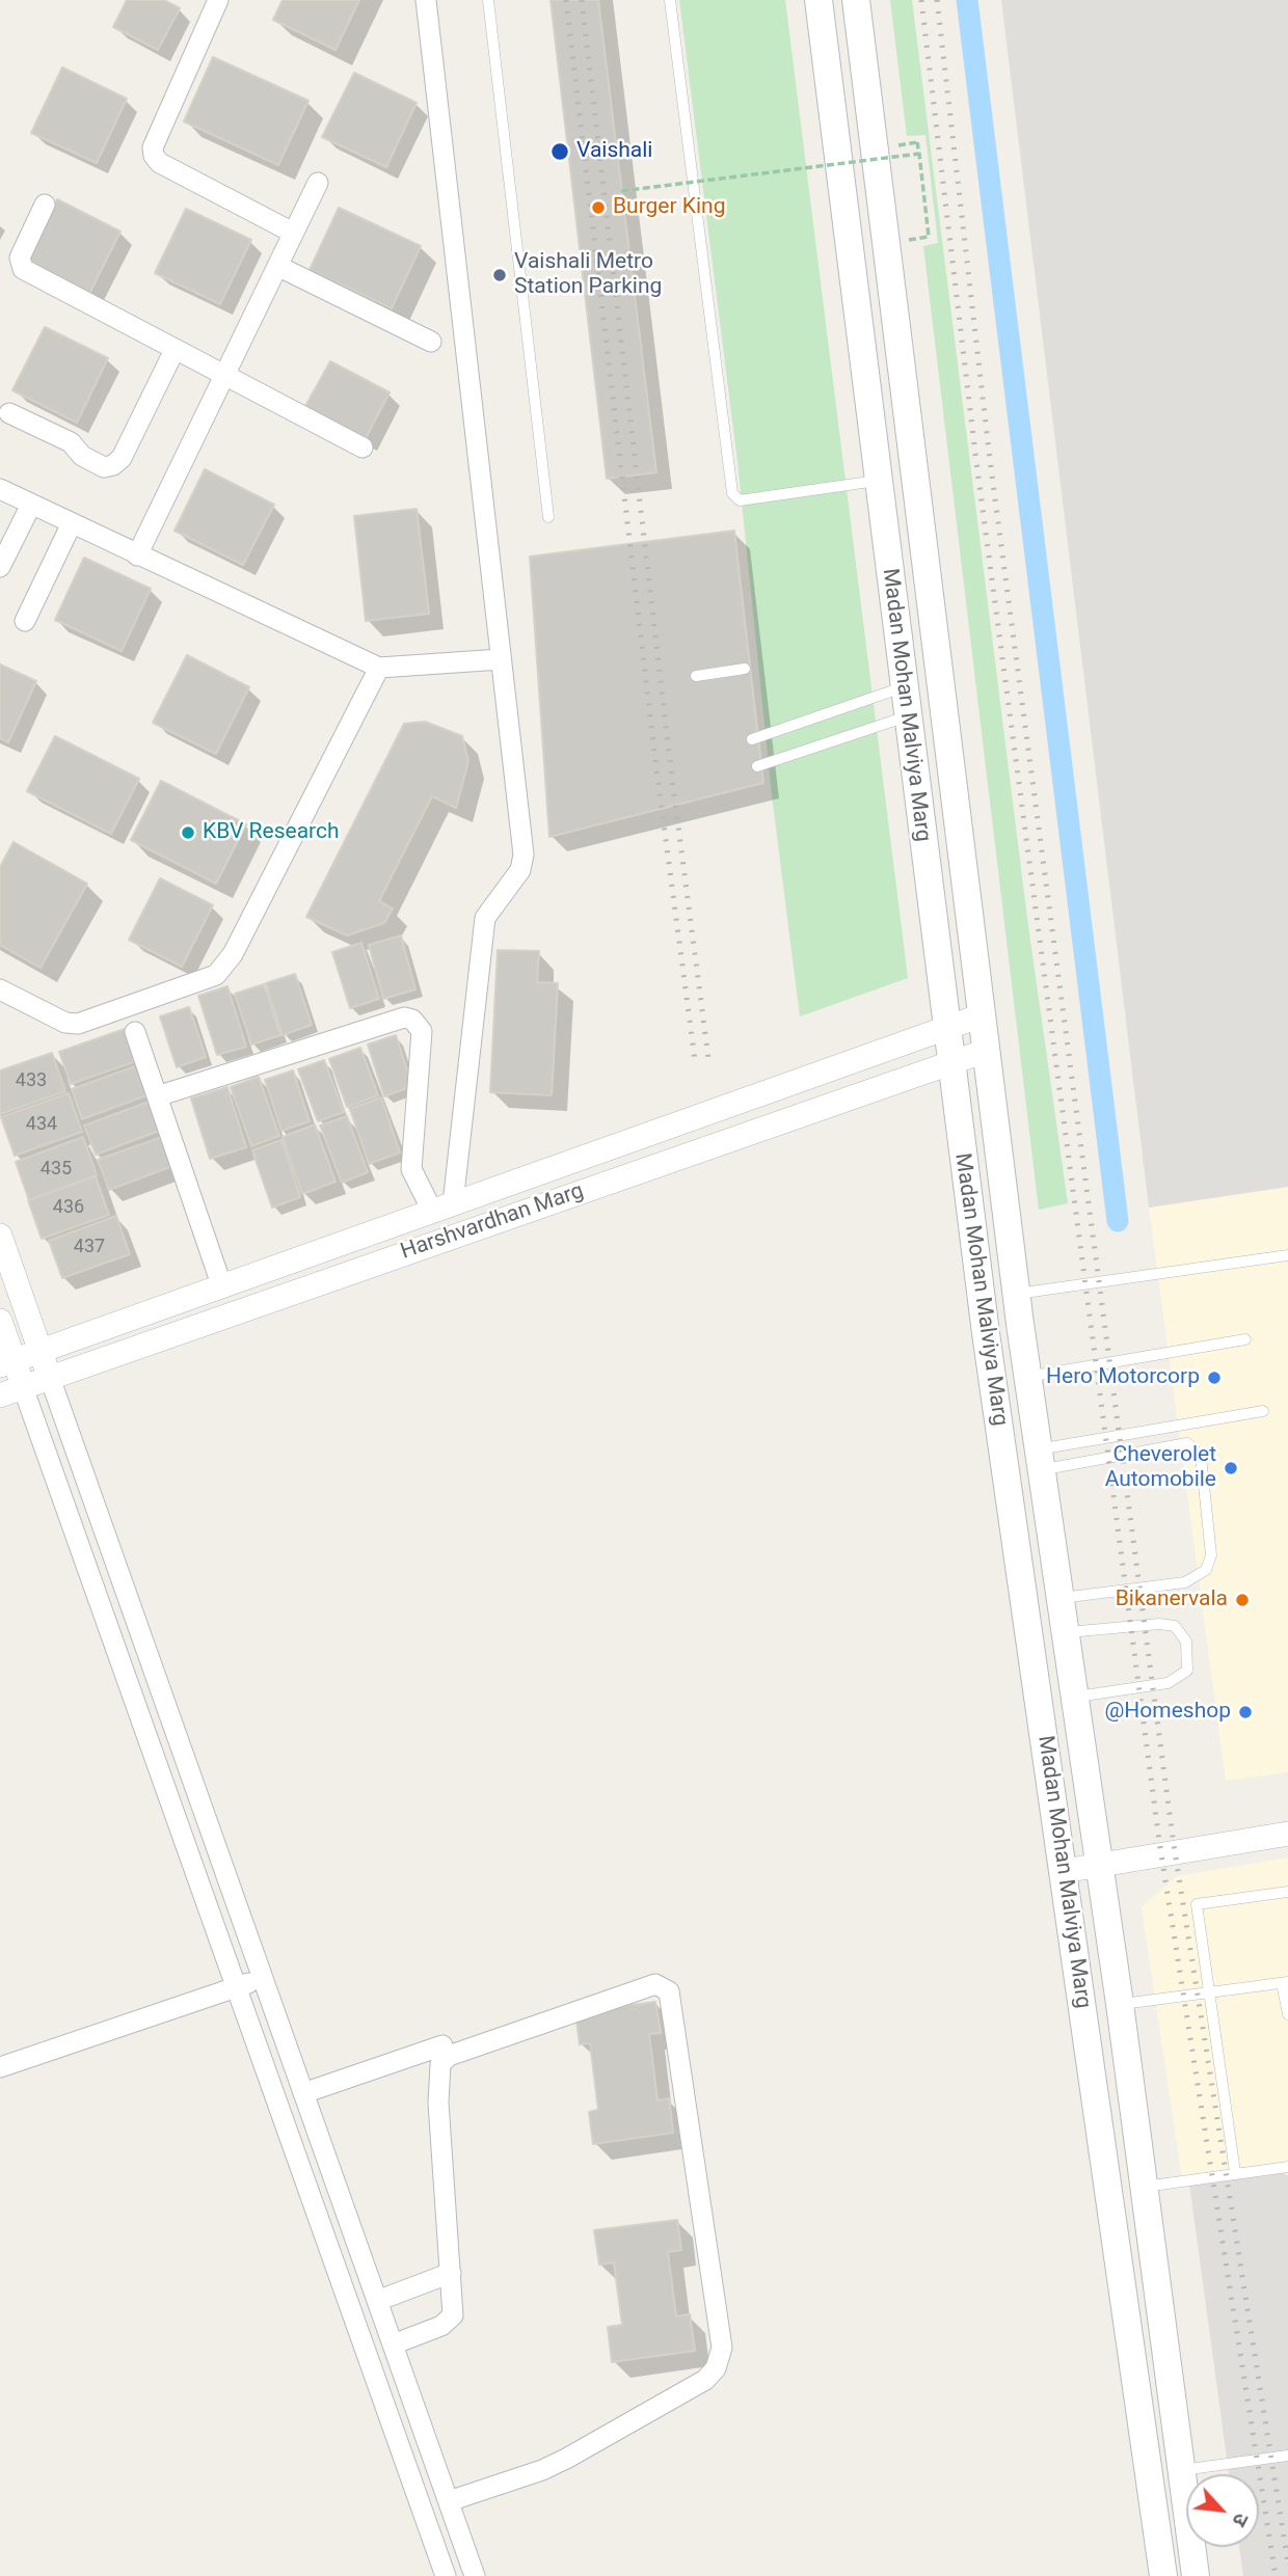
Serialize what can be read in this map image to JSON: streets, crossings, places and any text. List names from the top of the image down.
{
  "streets": {
    "main road": ["Madan Mohan Malviya Marg"],
    "street": ["Harshvardhan Marg"]
  },
  "crossings": [
    ["Madan Mohan Malviya Marg", "Harshvardhan Marg"]
  ],
  "places": [
    "Vaishali",
    "Burger King",
    "Vaishali Metro Station Parking",
    "KBV Research",
    "Hero Motorcorp",
    "Cheverolet Automobile",
    "Bikanervala",
    "@Homeshop"
  ],
  "house_numbers": [
    "433",
    "434",
    "435",
    "436",
    "437"
  ],
  "north": "bottom right"
}
